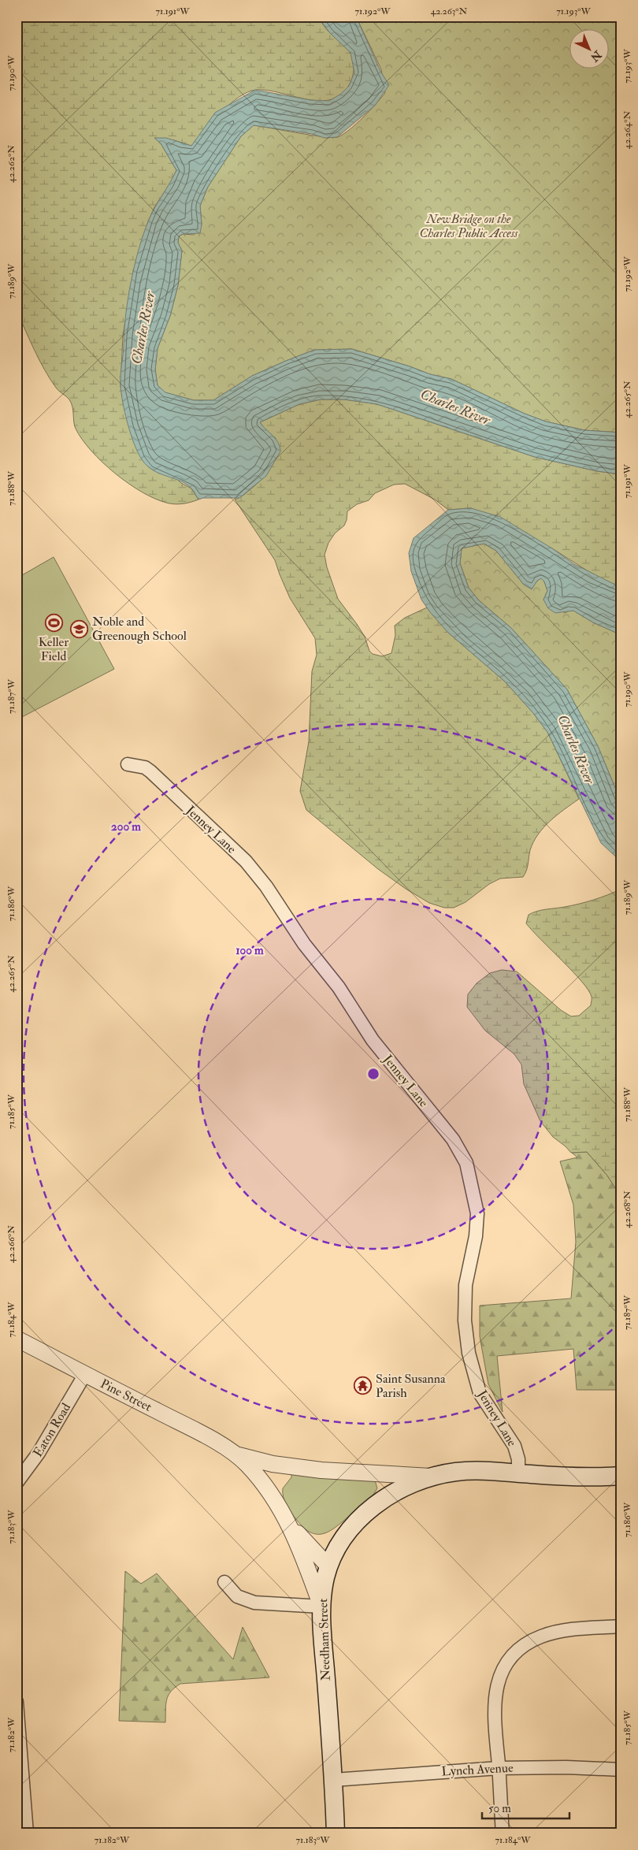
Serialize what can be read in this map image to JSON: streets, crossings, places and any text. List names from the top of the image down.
{
  "streets": {
    "main road": ["Needham Street"],
    "street": [
      "Jenney Lane",
      "Pine Street",
      "Eaton Road",
      "Lynch Avenue"
    ]
  },
  "crossings": [
    ["Jenney Lane", "Needham Street"],
    ["Pine Street", "Eaton Road"],
    ["Pine Street", "Needham Street"],
    ["Needham Street", "Lynch Avenue"]
  ],
  "water": ["Charles River"],
  "parks": ["NewBridge on the Charles Public Access"],
  "places": {
    "sports": ["Keller Field"],
    "school or university": ["Noble and Greenough School"],
    "temple": ["Saint Susanna Parish"]
  },
  "scale_bar": "50 m",
  "north": "bottom right",
  "coordinates": [
    "71.191°W",
    "71.192°W",
    "42.263°N",
    "71.193°W",
    "71.190°W",
    "42.264°N",
    "42.262°N",
    "71.189°W",
    "42.265°N",
    "71.188°W",
    "71.187°W",
    "71.186°W",
    "71.185°W",
    "42.268°N",
    "42.266°N",
    "71.184°W",
    "71.183°W",
    "71.182°W"
  ],
  "rings": ["200 m", "100 m"]
}
